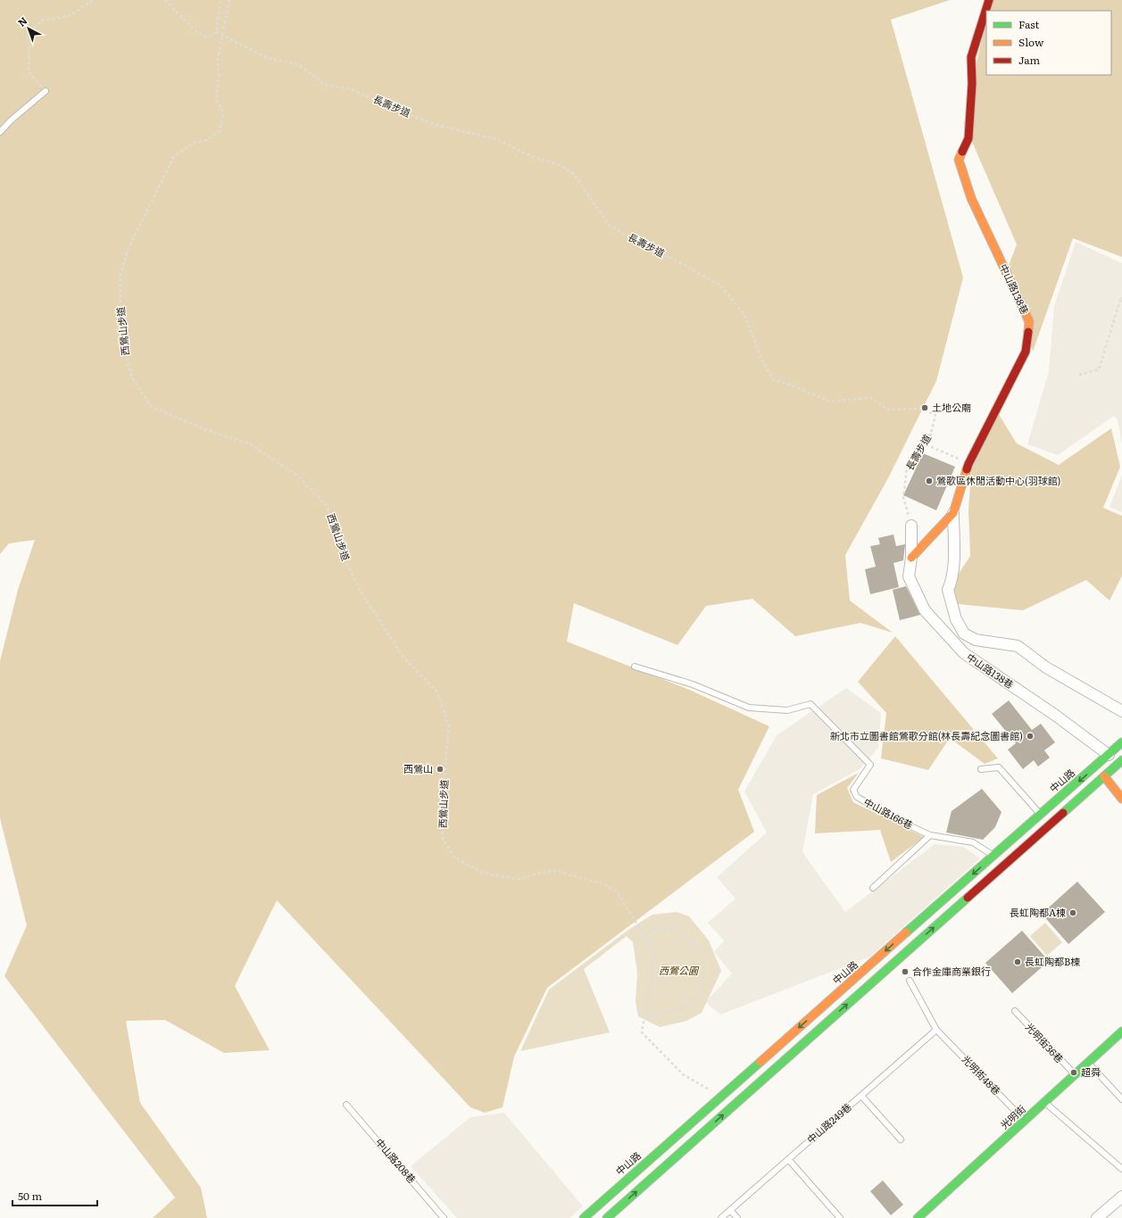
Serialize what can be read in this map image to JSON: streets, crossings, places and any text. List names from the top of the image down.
{
  "streets": {
    "street": ["中山路138巷", "中山路", "光明街"],
    "lane": [
      "中山路166巷",
      "光明街36巷",
      "光明街48巷",
      "中山路249巷",
      "中山路208巷"
    ],
    "path": ["長壽步道", "西鶯山步道"]
  },
  "crossings": [
    ["長壽步道", "中山路138巷"],
    ["長壽步道", "西鶯山步道"],
    ["中山路138巷", "中山路"],
    ["西鶯山步道", "中山路"],
    ["中山路", "中山路166巷"],
    ["光明街36巷", "光明街"],
    ["光明街48巷", "光明街"],
    ["光明街48巷", "中山路249巷"]
  ],
  "parks": ["西鶯公園"],
  "places": [
    "土地公廟",
    "鶯歌區休閒活動中心(羽球館)",
    "新北市立圖書館鶯歌分館(林長壽紀念圖書館)",
    "西鶯山",
    "長虹陶都A棟",
    "長虹陶都B棟",
    "合作金庫商業銀行",
    "超舜"
  ],
  "legend": ["Fast", "Slow", "Jam"],
  "scale_bar": "50 m",
  "north": "top left"
}
